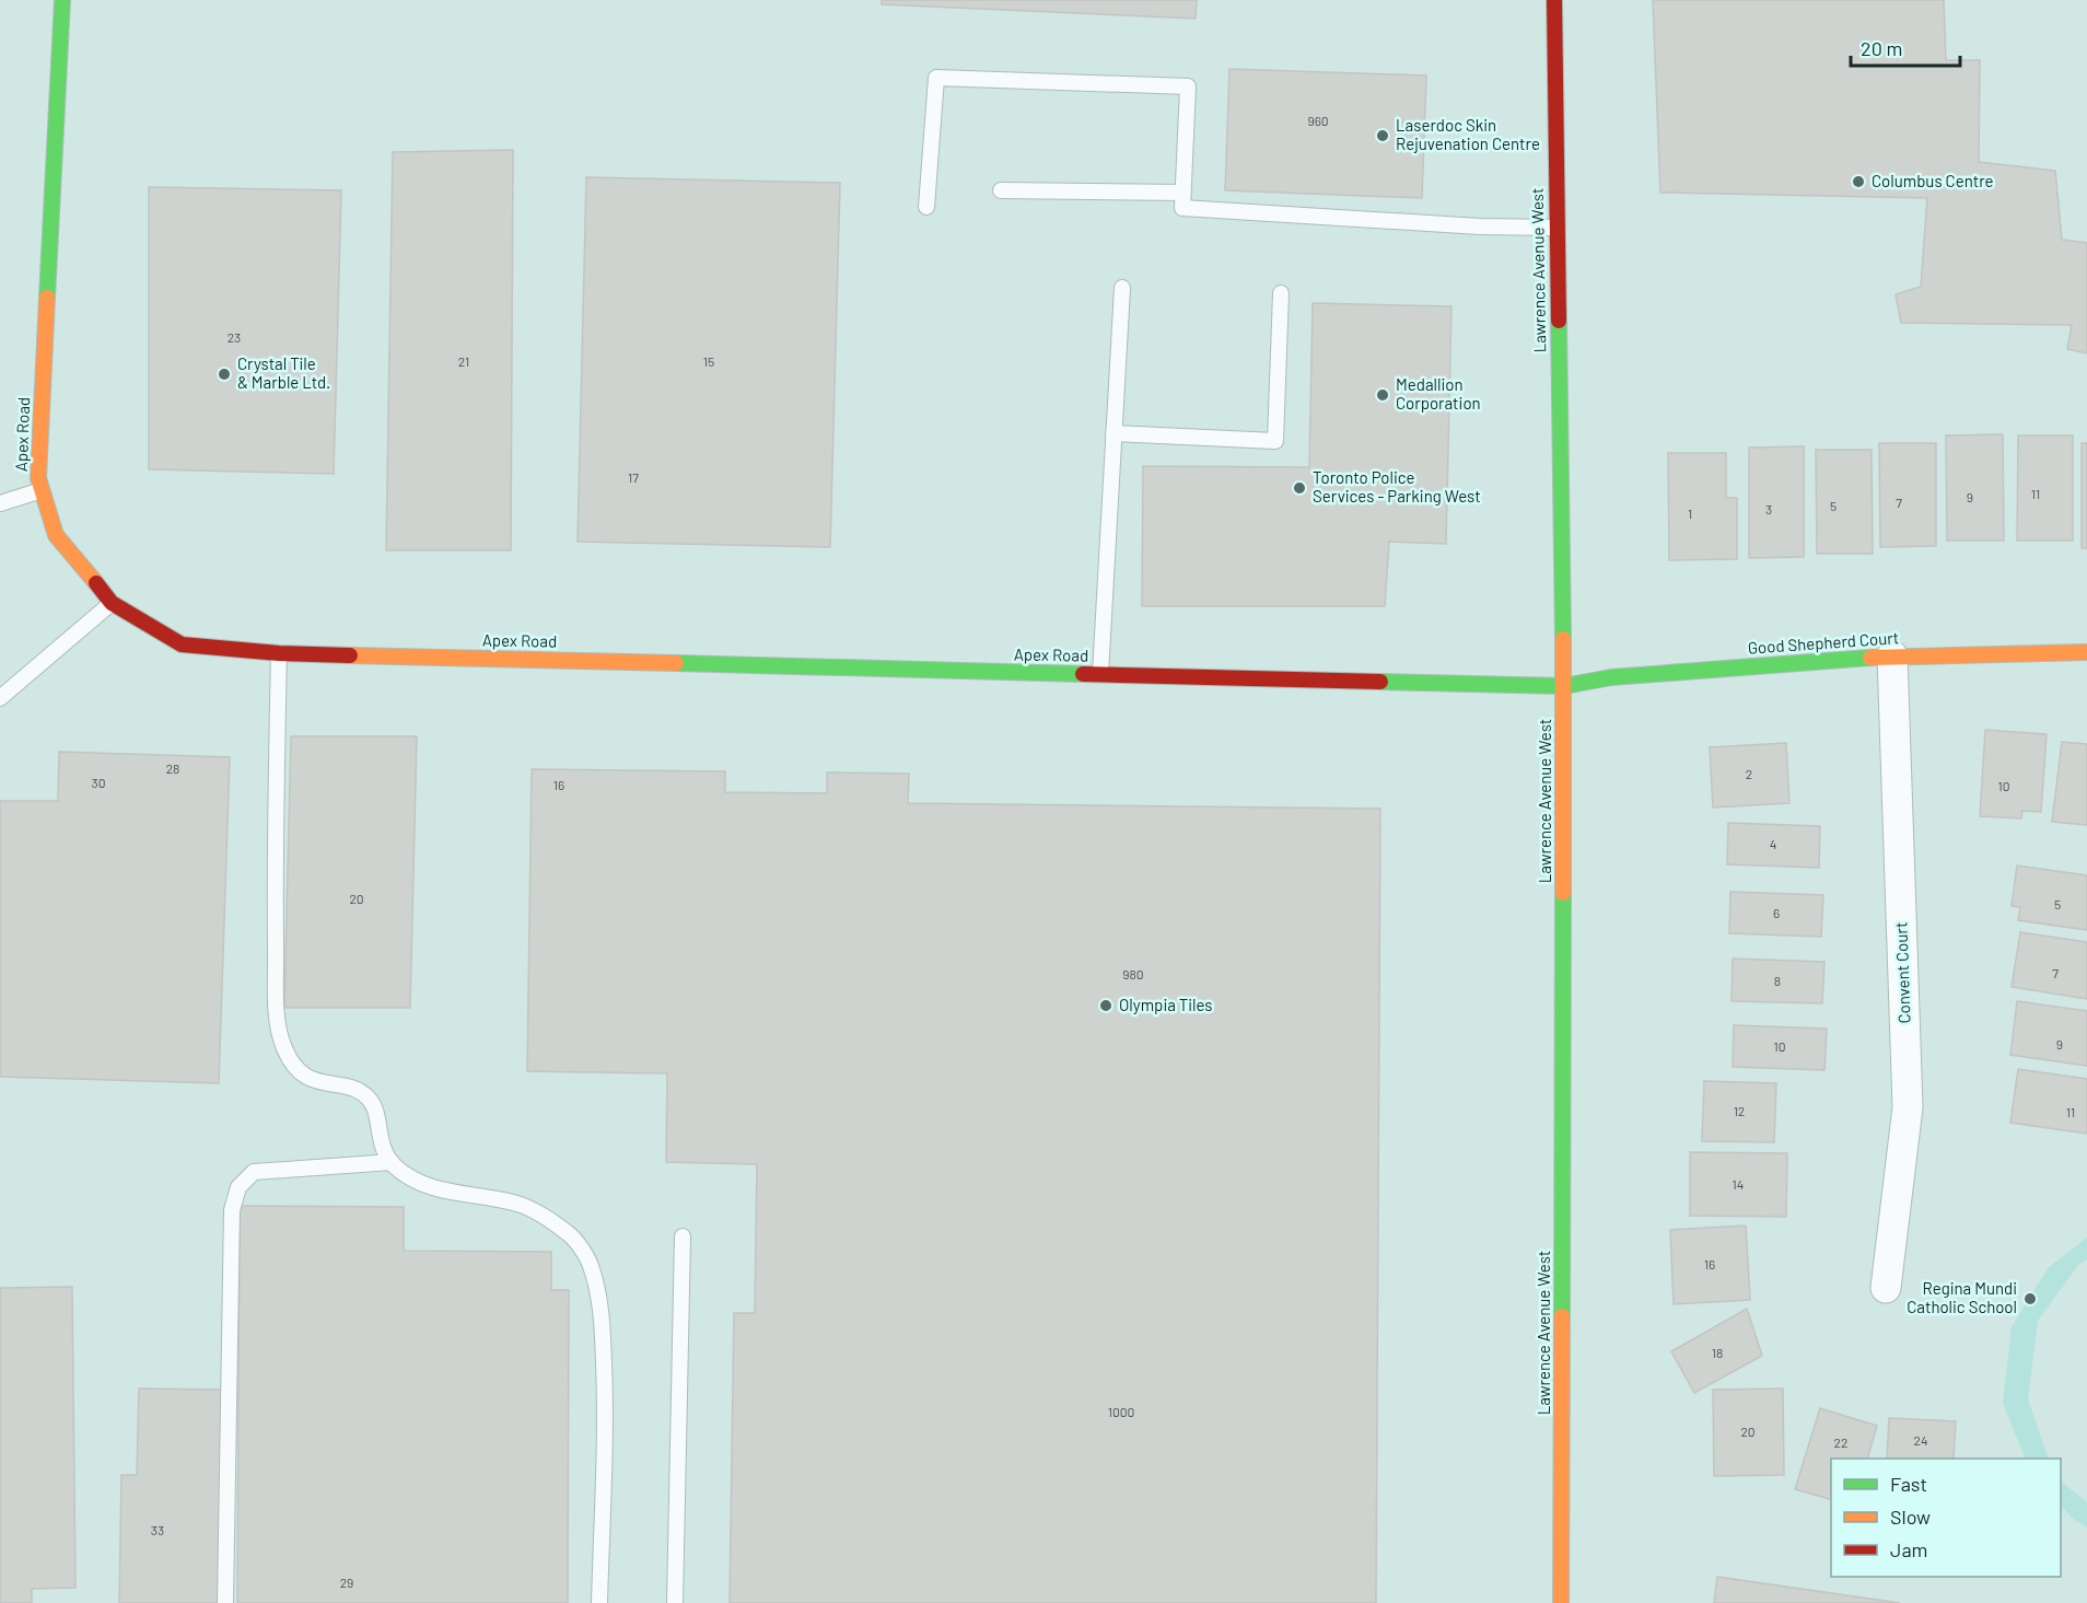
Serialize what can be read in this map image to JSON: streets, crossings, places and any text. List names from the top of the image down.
{
  "streets": {
    "street": [
      "Lawrence Avenue West",
      "Apex Road",
      "Good Shepherd Court",
      "Convent Court"
    ]
  },
  "crossings": [
    ["Lawrence Avenue West", "Apex Road"],
    ["Lawrence Avenue West", "Good Shepherd Court"],
    ["Apex Road", "Good Shepherd Court"],
    ["Good Shepherd Court", "Convent Court"]
  ],
  "places": [
    "Laserdoc Skin Rejuvenation Centre",
    "Columbus Centre",
    "Crystal Tile & Marble Ltd.",
    "Medallion Corporation",
    "Toronto Police Services - Parking West",
    "Olympia Tiles",
    "Regina Mundi Catholic School"
  ],
  "house_numbers": [
    "960",
    "23",
    "21",
    "15",
    "17",
    "11",
    "9",
    "7",
    "5",
    "3",
    "1",
    "28",
    "2",
    "30",
    "16",
    "10",
    "4",
    "20",
    "5",
    "6",
    "7",
    "980",
    "8",
    "9",
    "10",
    "12",
    "11",
    "14",
    "16",
    "18",
    "1000",
    "20",
    "24",
    "22",
    "33",
    "29"
  ],
  "legend": ["Fast", "Slow", "Jam"],
  "scale_bar": "20 m"
}
